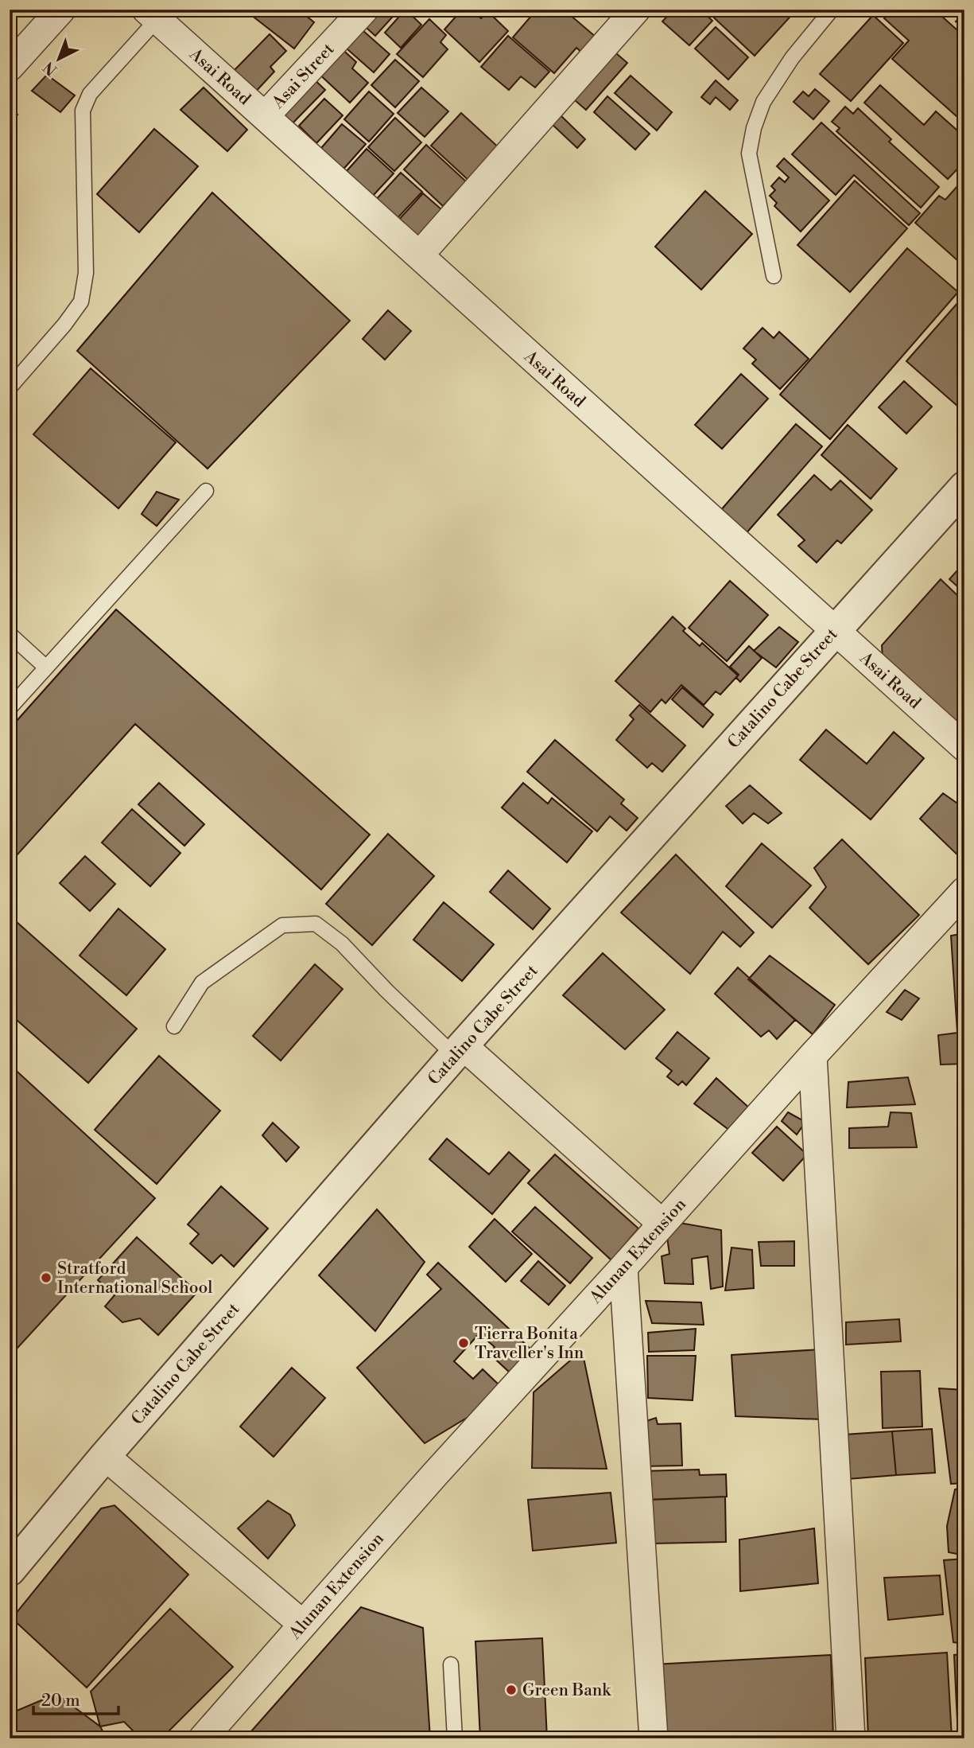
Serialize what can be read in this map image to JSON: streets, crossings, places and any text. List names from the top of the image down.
{
  "streets": {
    "street": [
      "Asai Street",
      "Asai Road",
      "Catalino Cabe Street",
      "Alunan Extension"
    ]
  },
  "crossings": [
    ["Asai Street", "Asai Road"],
    ["Asai Road", "Catalino Cabe Street"]
  ],
  "places": ["Stratford International School", "Tierra Bonita Traveller's Inn", "Green Bank"],
  "scale_bar": "20 m",
  "north": "bottom left"
}
